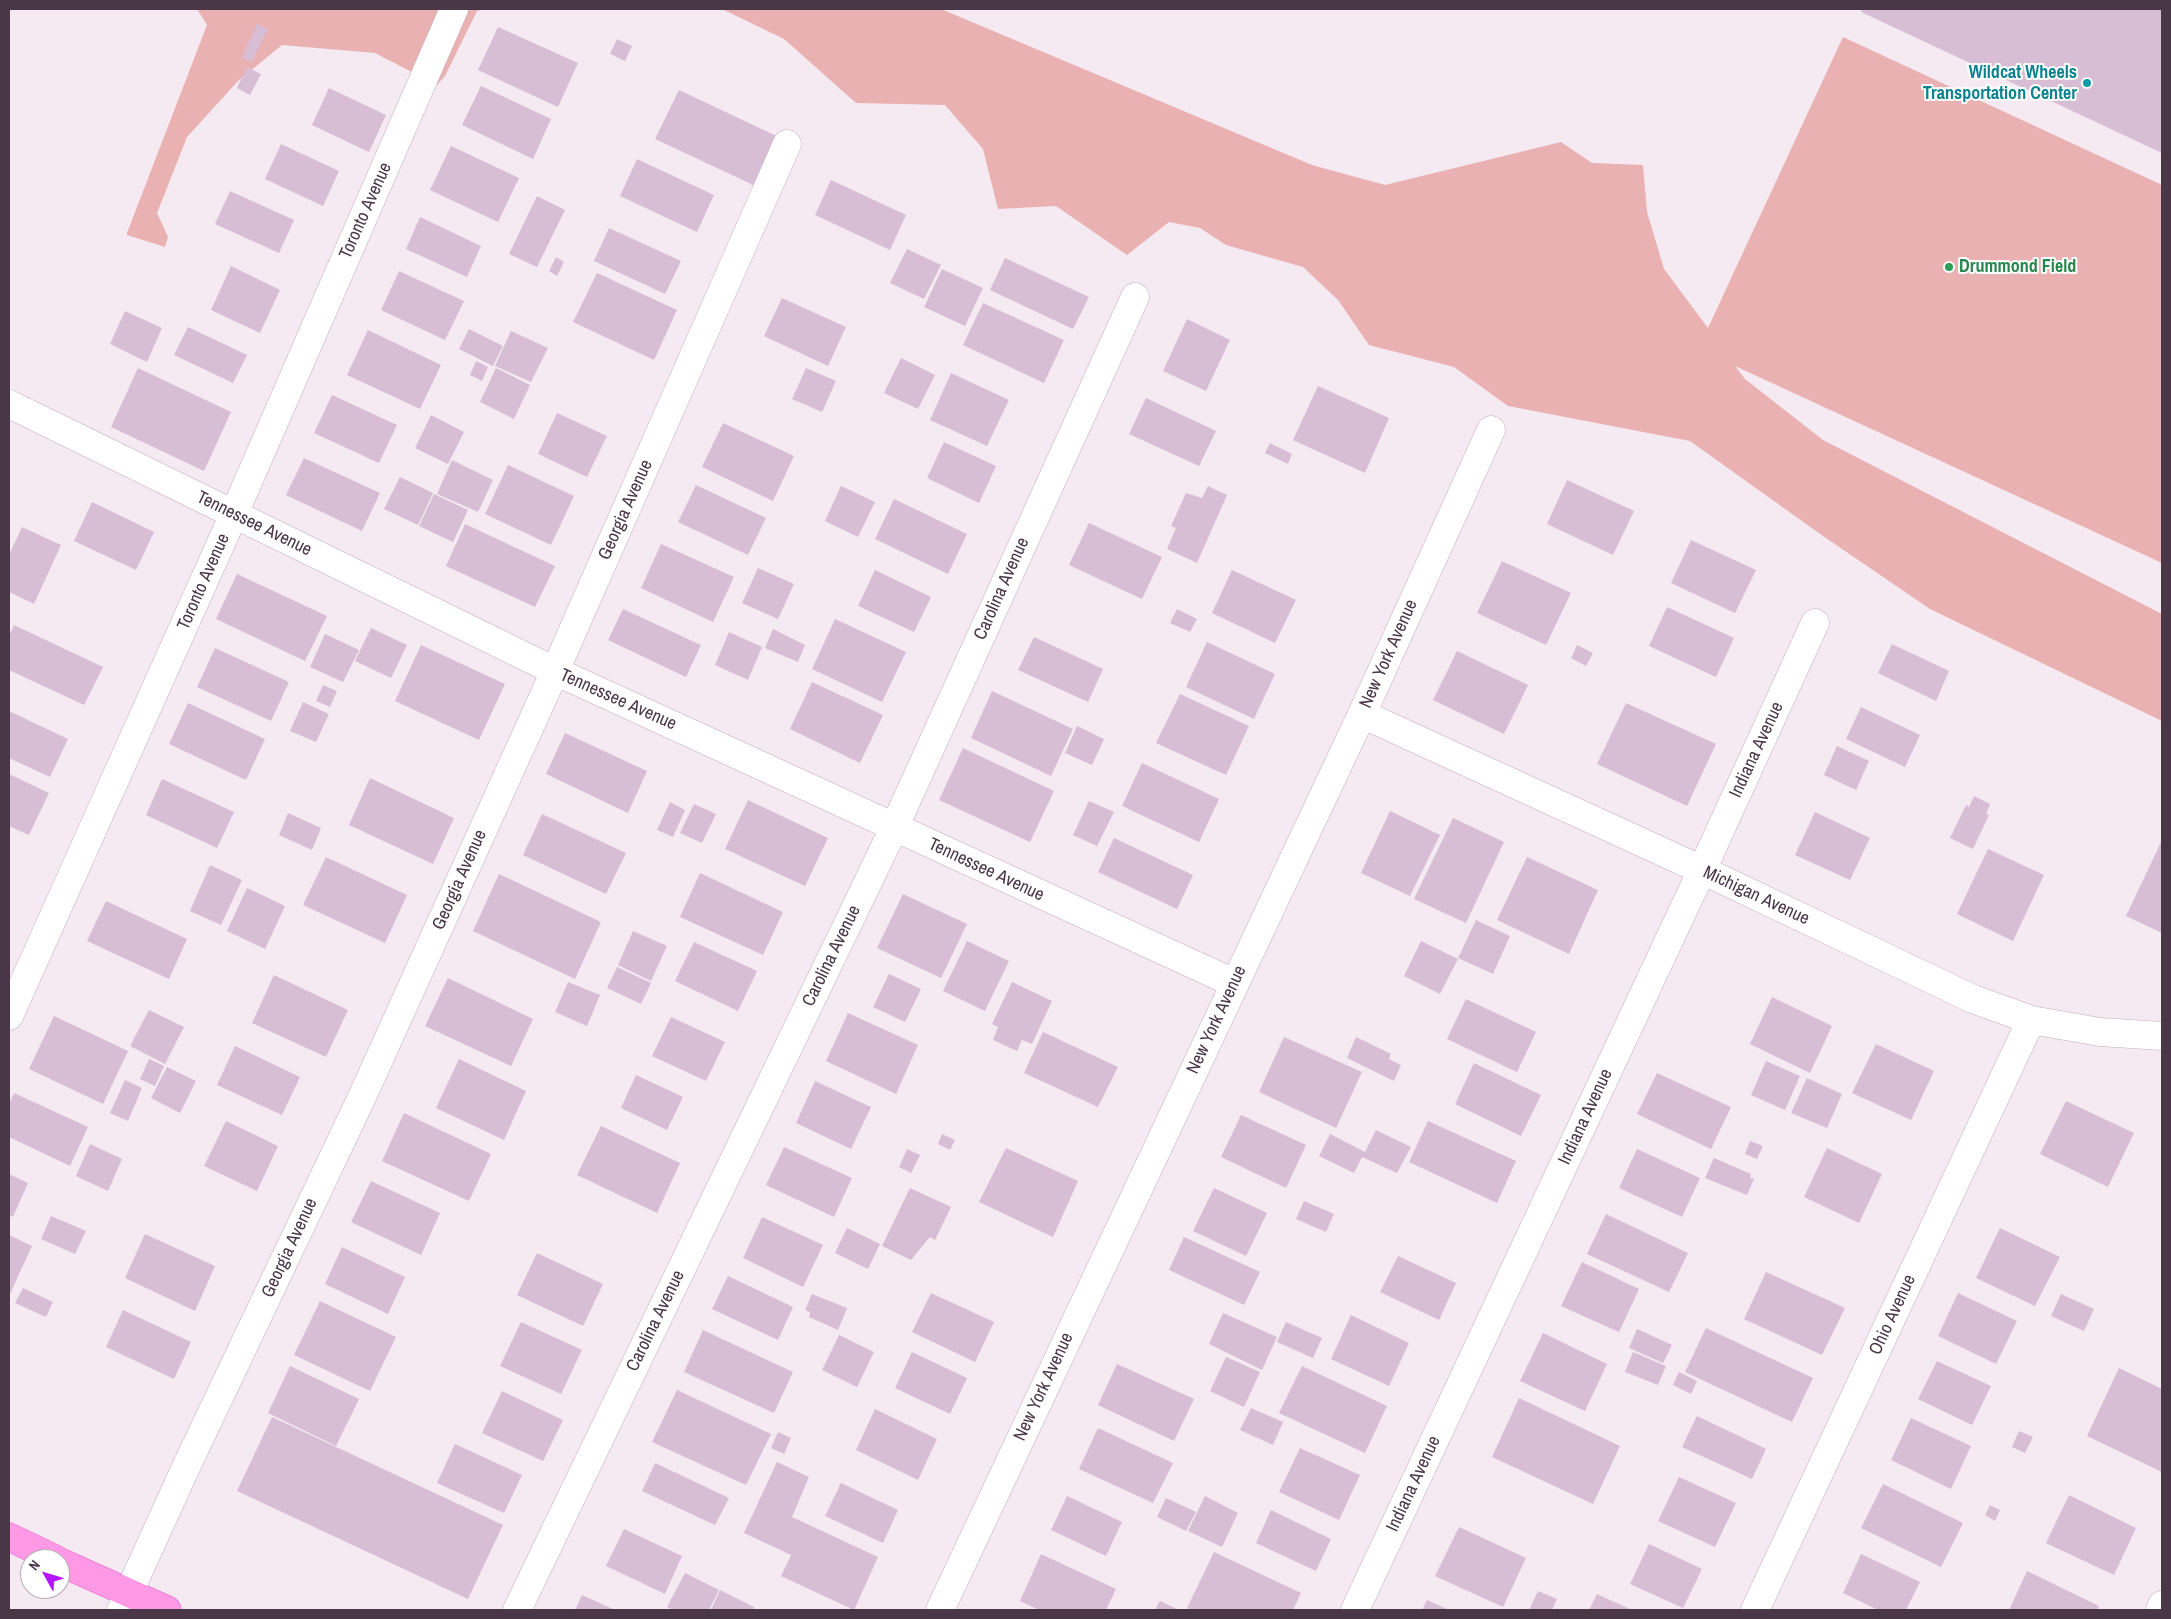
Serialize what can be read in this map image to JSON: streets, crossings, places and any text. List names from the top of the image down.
{
  "streets": {
    "street": [
      "Toronto Avenue",
      "Georgia Avenue",
      "Tennessee Avenue",
      "Carolina Avenue",
      "New York Avenue",
      "Indiana Avenue",
      "Michigan Avenue",
      "Ohio Avenue"
    ]
  },
  "crossings": [
    ["Toronto Avenue", "Tennessee Avenue"],
    ["Georgia Avenue", "Tennessee Avenue"],
    ["Tennessee Avenue", "Carolina Avenue"],
    ["Tennessee Avenue", "New York Avenue"],
    ["New York Avenue", "Michigan Avenue"],
    ["Indiana Avenue", "Michigan Avenue"],
    ["Michigan Avenue", "Ohio Avenue"]
  ],
  "places": ["Wildcat Wheels Transportation Center", "Drummond Field"],
  "north": "top left"
}
